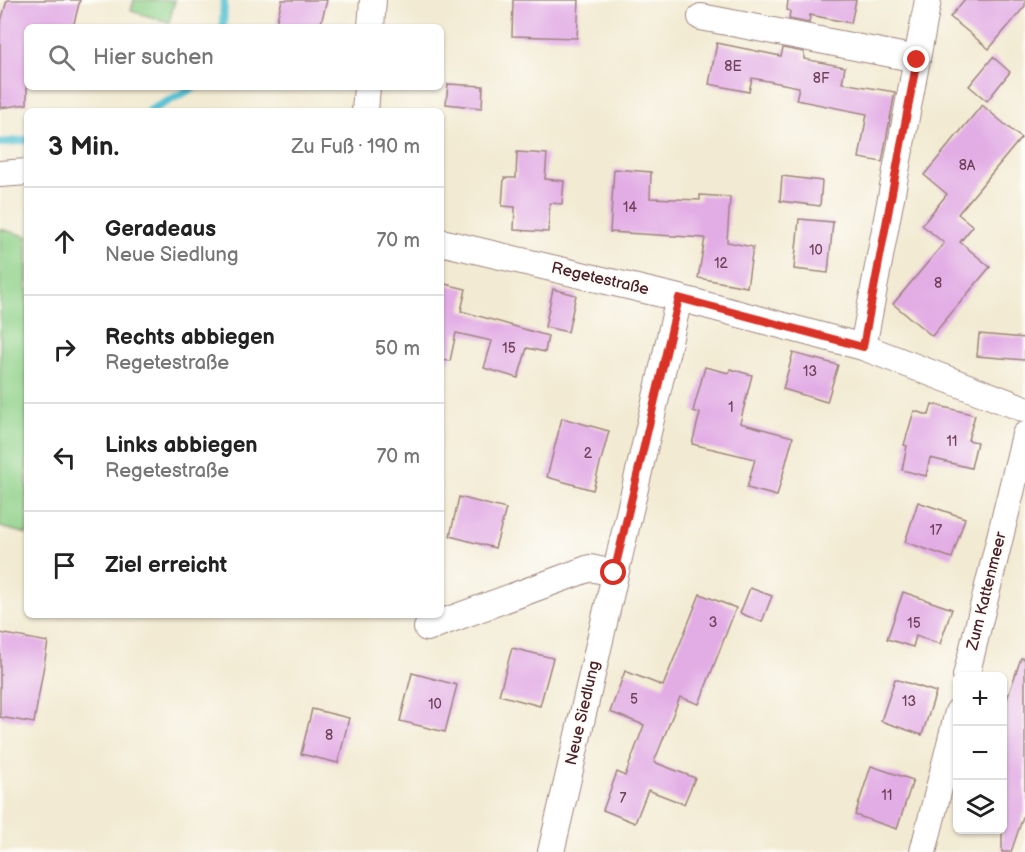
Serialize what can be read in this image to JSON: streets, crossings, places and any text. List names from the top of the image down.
{
  "streets": {
    "street": ["Regetestraße", "Zum Kattenmeer", "Neue Siedlung"]
  },
  "crossings": [
    ["Regetestraße", "Neue Siedlung"]
  ],
  "house_numbers": [
    "8E",
    "8F",
    "8A",
    "14",
    "10",
    "12",
    "8",
    "15",
    "13",
    "1",
    "11",
    "2",
    "17",
    "3",
    "15",
    "5",
    "13",
    "10",
    "8",
    "11",
    "7"
  ],
  "page": {
    "search": "Hier suchen",
    "heading": ["3 Min.", "Zu Fuß · 190 m"],
    "list": [
      ["Geradeaus", "Neue Siedlung", "70 m"],
      ["Rechts abbiegen", "Regetestraße", "50 m"],
      ["Links abbiegen", "Regetestraße", "70 m"],
      "Ziel erreicht"
    ],
    "map_buttons": ["+", "−"]
  }
}
